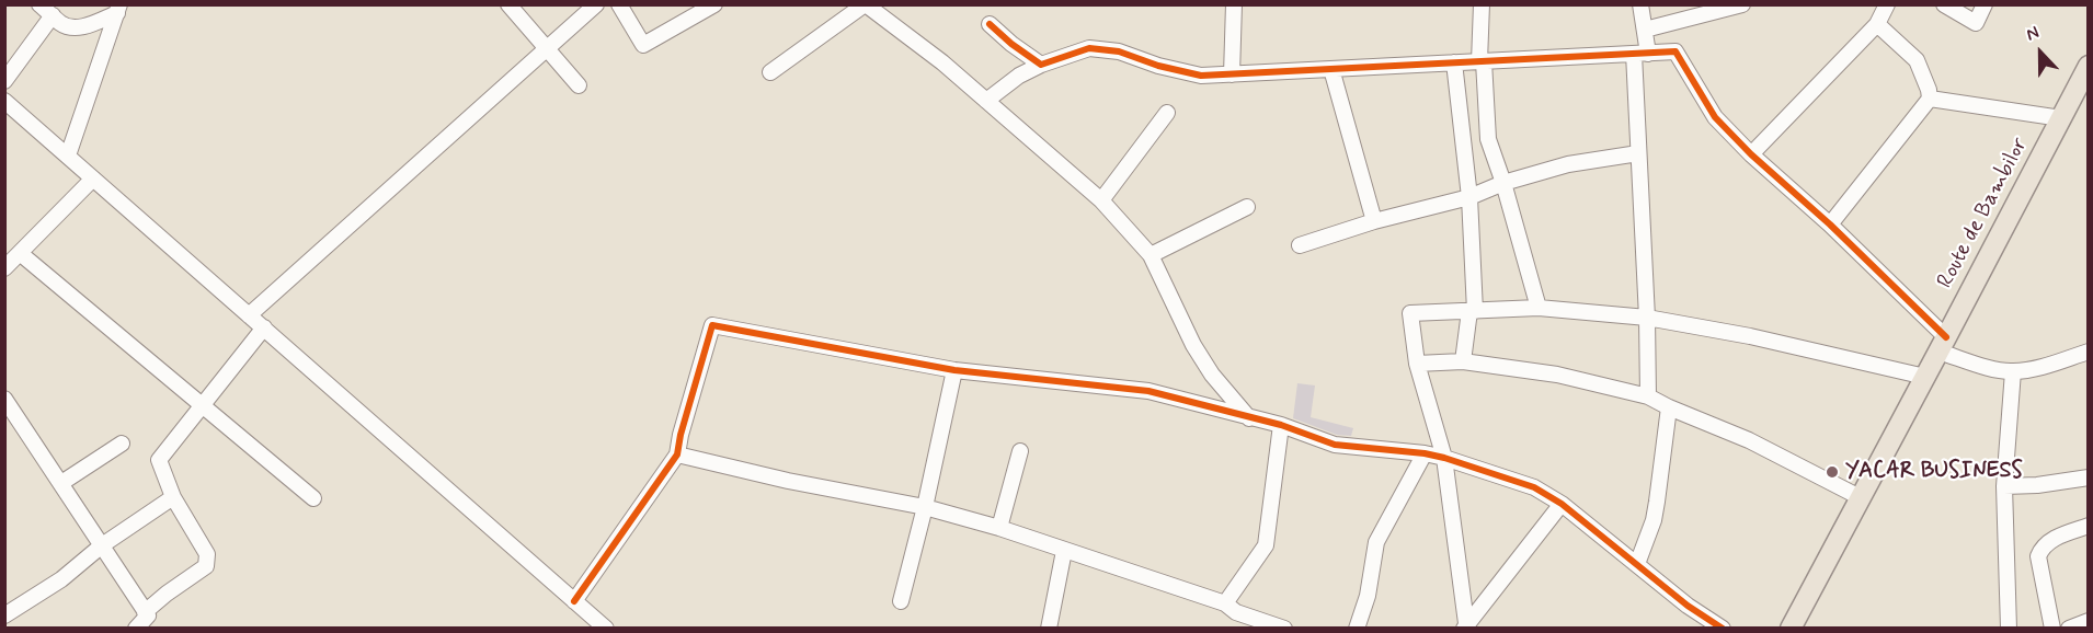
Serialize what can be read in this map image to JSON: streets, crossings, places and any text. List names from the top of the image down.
{
  "streets": {
    "main road": ["Route de Bambilor"]
  },
  "places": ["YACAR BUSINESS"],
  "north": "top"
}
